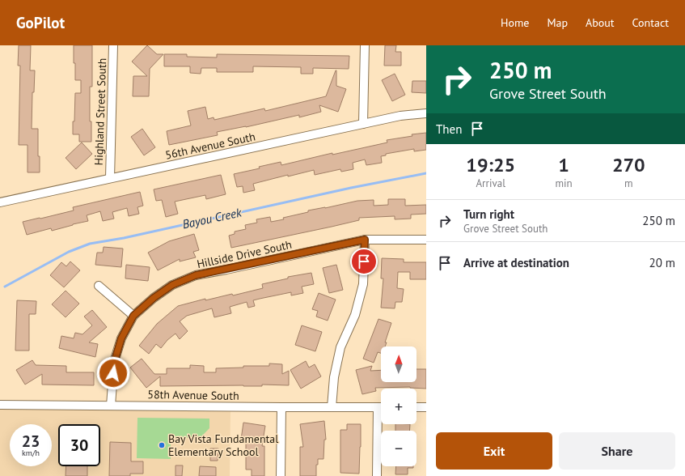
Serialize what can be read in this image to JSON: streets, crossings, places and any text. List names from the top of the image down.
{
  "streets": {
    "street": [
      "Highland Street South",
      "56th Avenue South",
      "Hillside Drive South",
      "58th Avenue South"
    ]
  },
  "crossings": [
    ["Highland Street South", "56th Avenue South"],
    ["Hillside Drive South", "58th Avenue South"]
  ],
  "water": ["Bayou Creek"],
  "places": ["Bay Vista Fundamental Elementary School"],
  "north": "top",
  "page": {
    "header": "GoPilot",
    "nav": [
      "Home",
      "Map",
      "About",
      "Contact"
    ],
    "turn": ["250 m", "Grove Street South"],
    "then": "Then",
    "eta": [
      "19:25",
      "Arrival",
      "1",
      "min",
      "270",
      "m"
    ],
    "list": [
      {
        "name": "Turn right",
        "note": "Grove Street South",
        "value": "250 m"
      },
      {
        "name": "Arrive at destination",
        "value": "20 m"
      }
    ],
    "map_buttons": ["+", "−"],
    "speed": "23 km/h",
    "limit": "30",
    "buttons": ["Exit", "Share"]
  }
}
